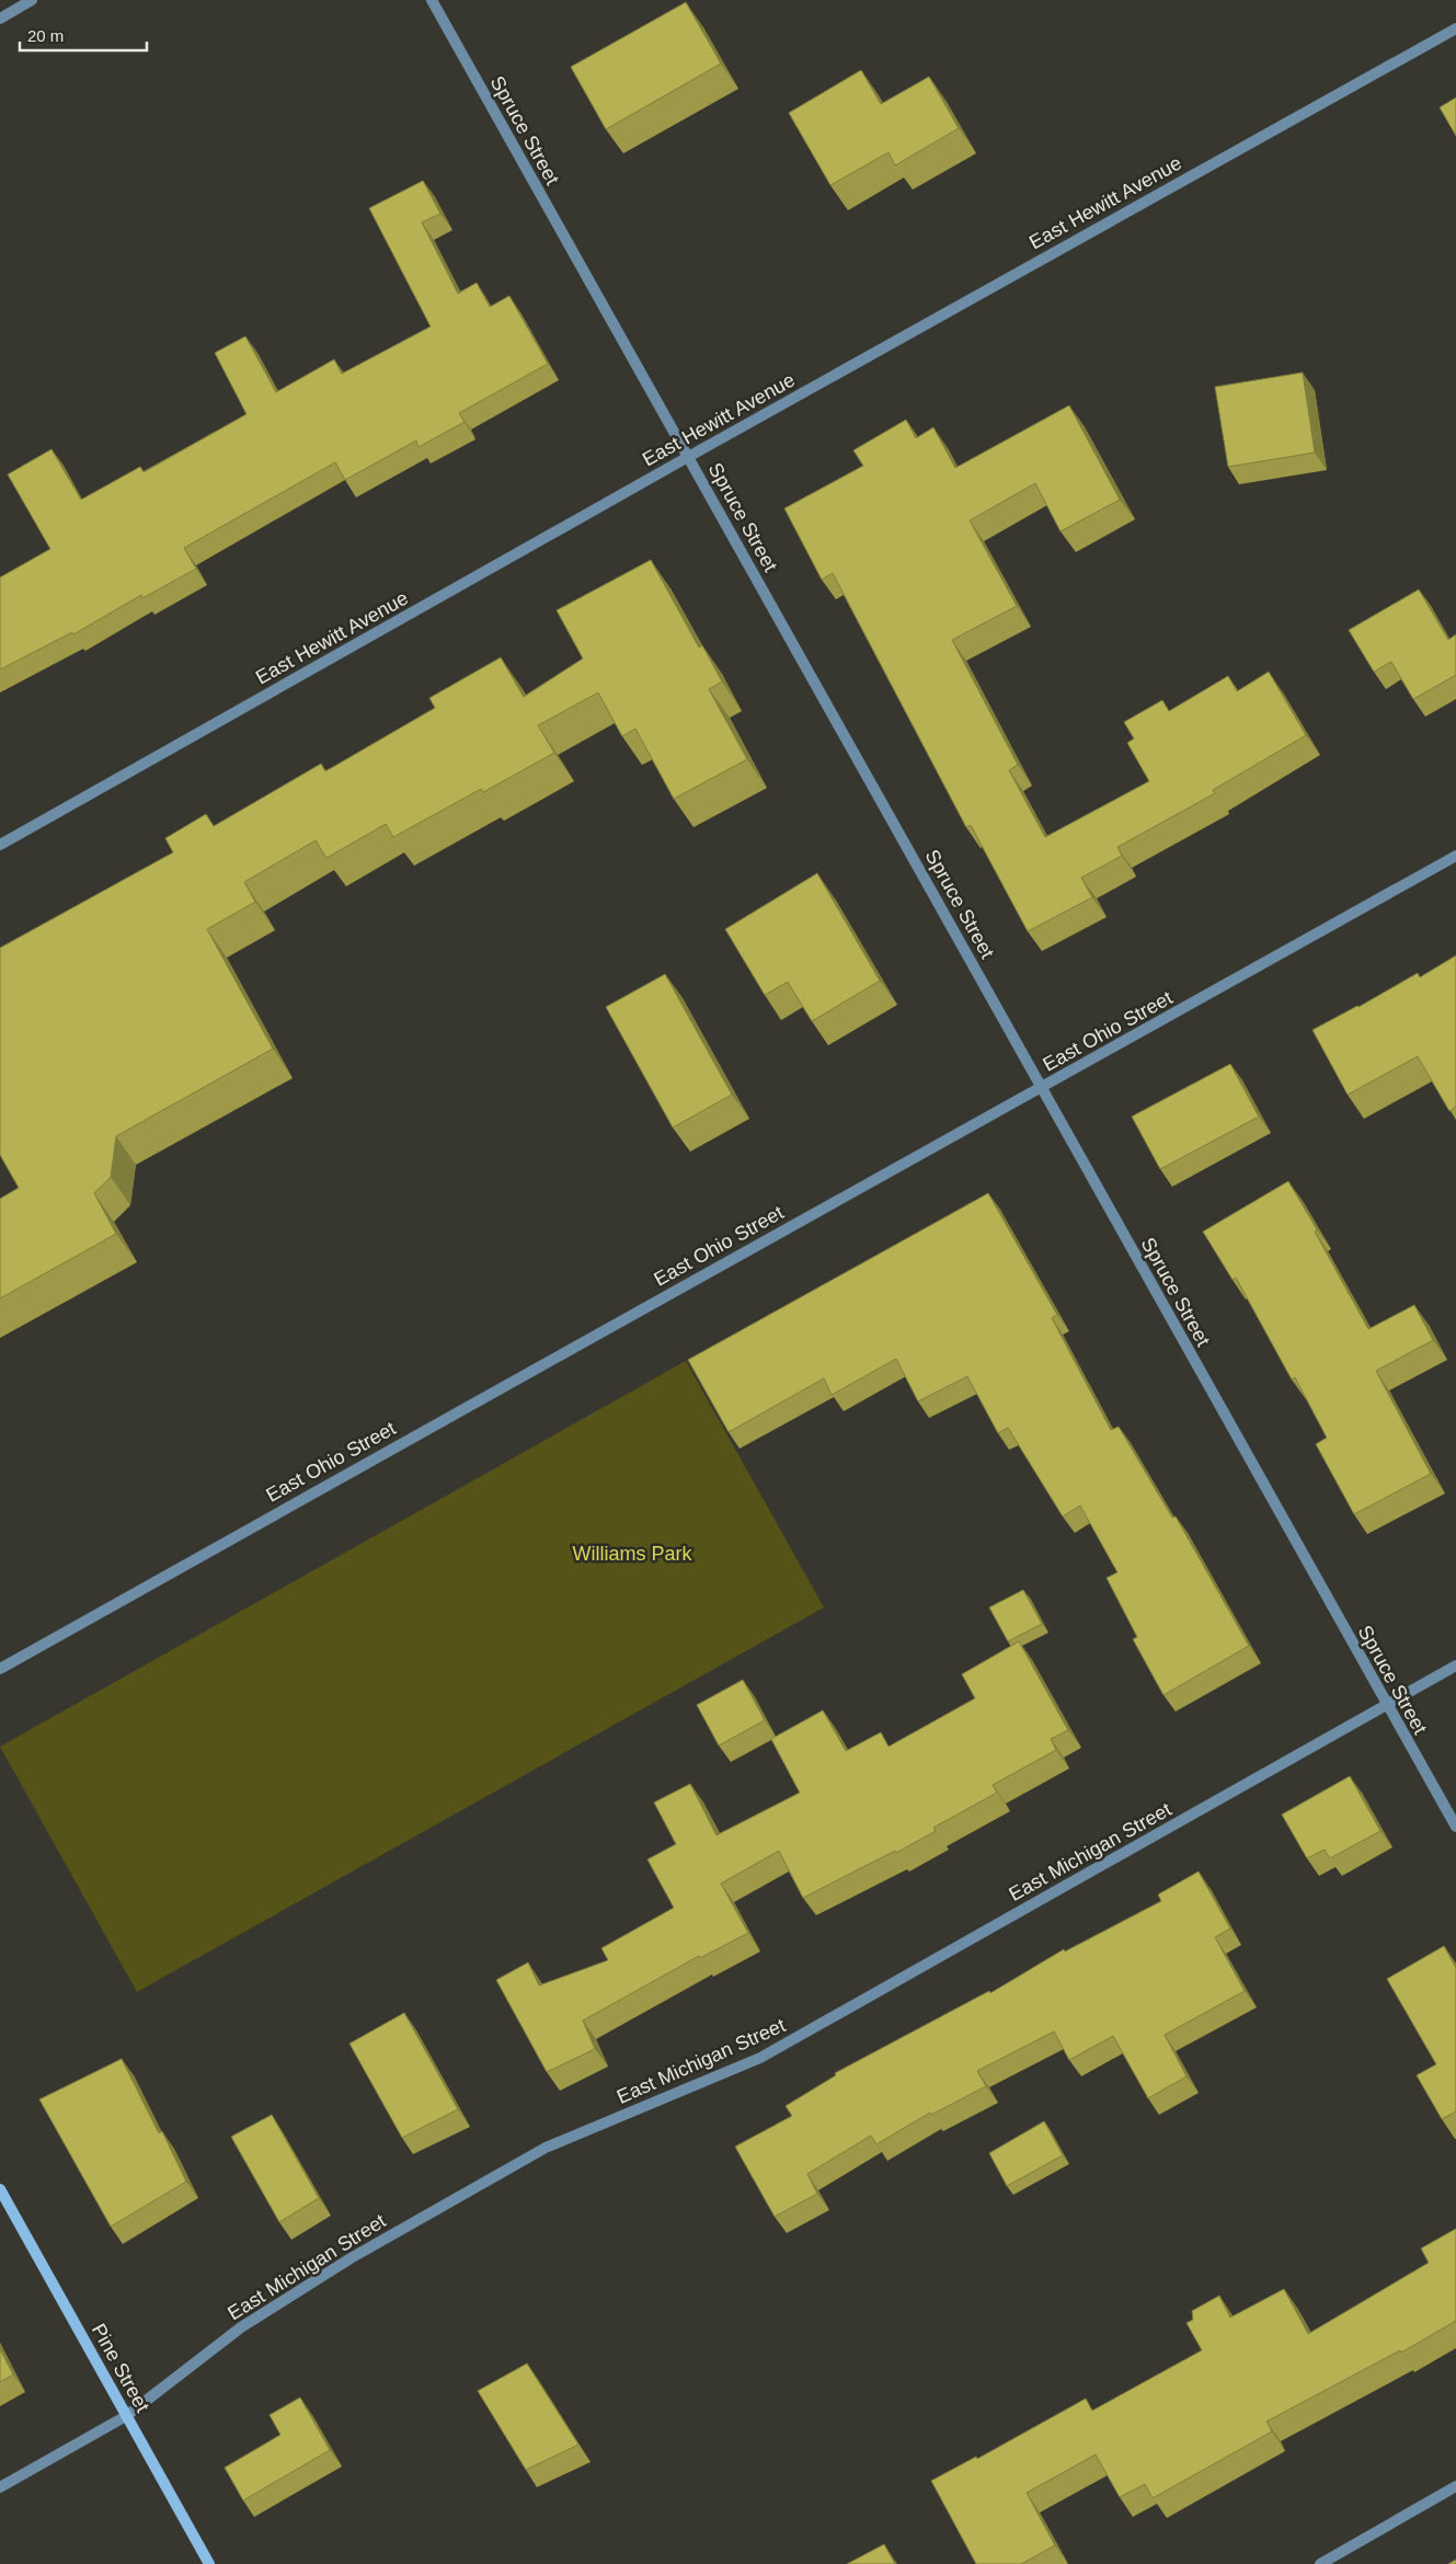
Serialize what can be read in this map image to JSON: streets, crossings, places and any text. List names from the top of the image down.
{
  "streets": {
    "street": [
      "Spruce Street",
      "East Hewitt Avenue",
      "East Ohio Street",
      "East Michigan Street",
      "Pine Street"
    ]
  },
  "crossings": [
    ["Spruce Street", "East Hewitt Avenue"],
    ["Spruce Street", "East Ohio Street"],
    ["Spruce Street", "East Michigan Street"],
    ["East Michigan Street", "Pine Street"]
  ],
  "parks": ["Williams Park"],
  "scale_bar": "20 m"
}
